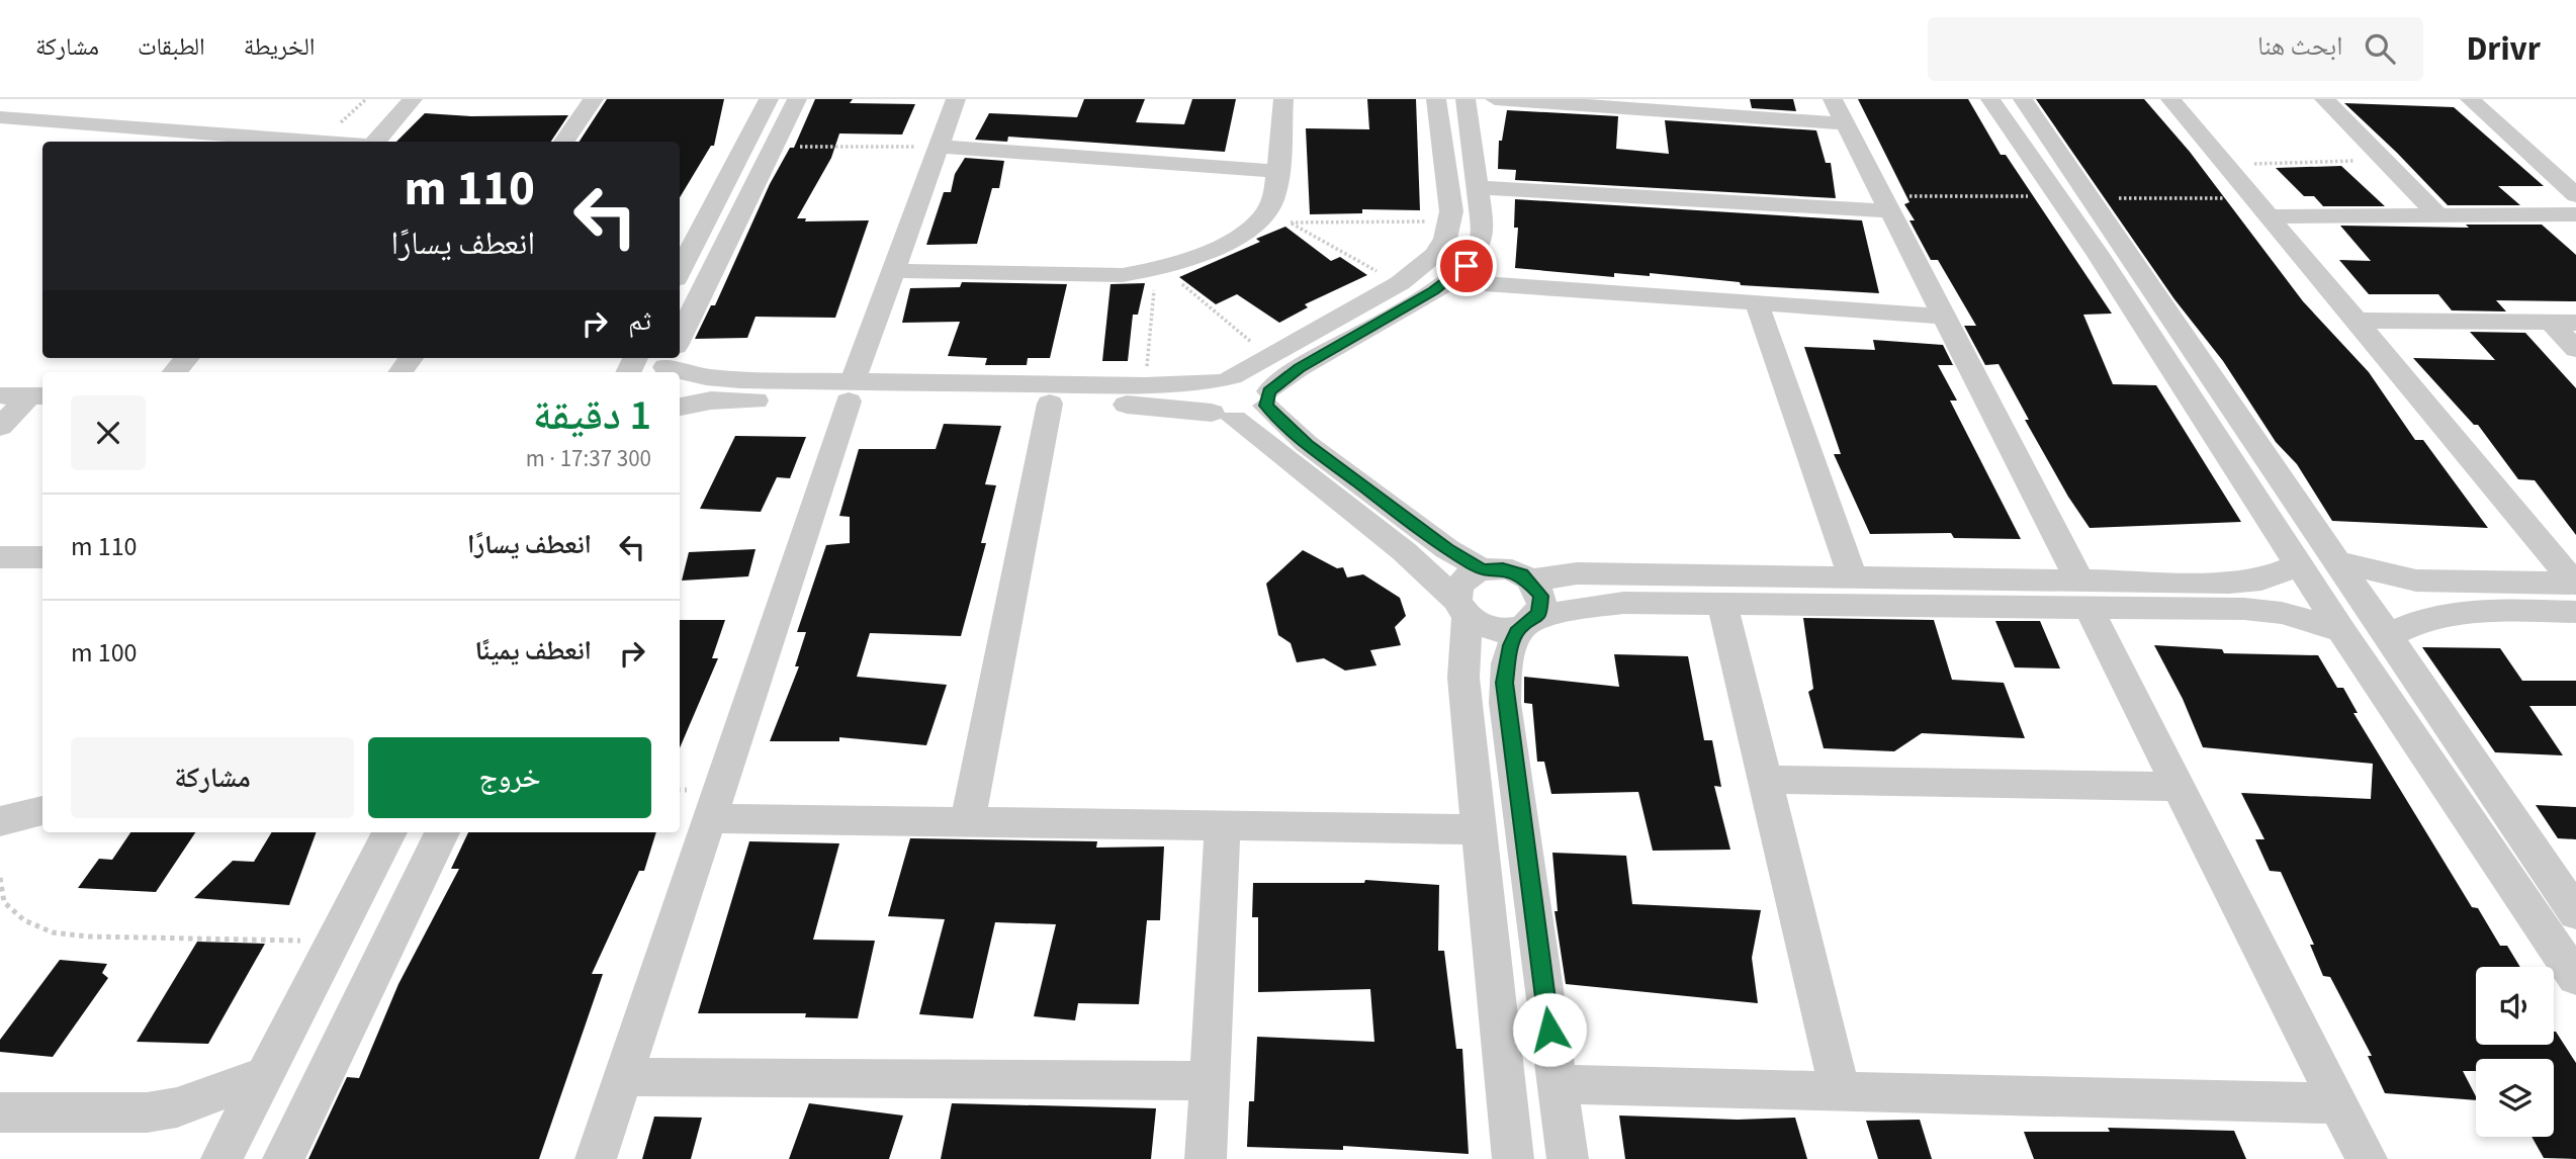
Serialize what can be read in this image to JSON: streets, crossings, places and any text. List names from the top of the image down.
{
  "page": {
    "header": "Drivr",
    "search": "ابحث هنا",
    "nav": ["الخريطة", "الطبقات", "مشاركة"],
    "turn": ["110 m", "انعطف يسارًا"],
    "then": "ثم",
    "heading": ["1 دقيقة", "300 m · 17:37"],
    "list": [
      {
        "name": "انعطف يسارًا",
        "value": "110 m"
      },
      {
        "name": "انعطف يمينًا",
        "value": "100 m"
      }
    ],
    "buttons": ["خروج", "مشاركة"]
  }
}
